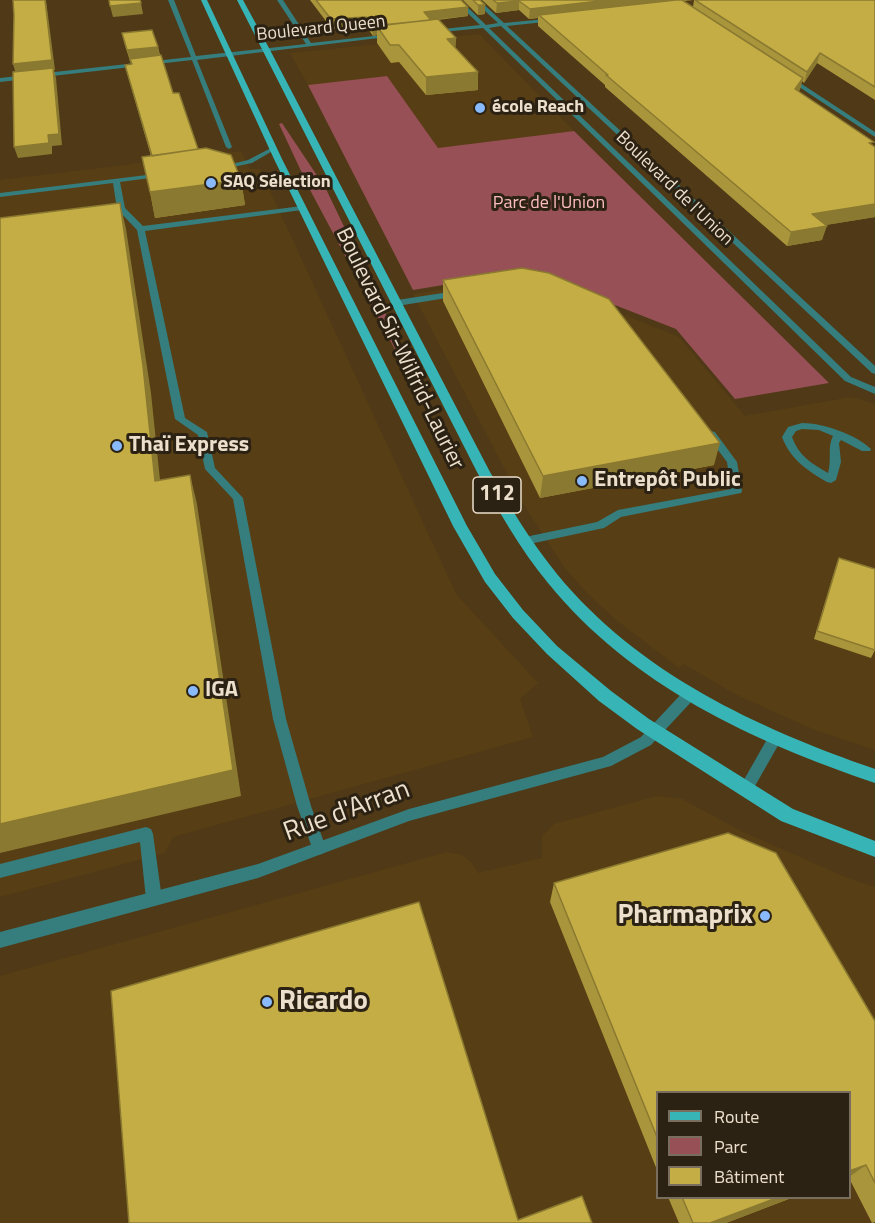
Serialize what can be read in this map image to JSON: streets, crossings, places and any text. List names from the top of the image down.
{
  "streets": {
    "main road": ["Boulevard Sir-Wilfrid-Laurier", "112"],
    "street": ["Boulevard Queen", "Boulevard de l'Union", "Rue d'Arran"]
  },
  "crossings": [
    ["Boulevard Queen", "Boulevard Sir-Wilfrid-Laurier"],
    ["Boulevard Sir-Wilfrid-Laurier", "Rue d'Arran"]
  ],
  "parks": ["Parc de l'Union"],
  "places": [
    "école Reach",
    "SAQ Sélection",
    "Thaï Express",
    "Entrepôt Public",
    "IGA",
    "Pharmaprix",
    "Ricardo"
  ],
  "legend": ["Route", "Parc", "Bâtiment"]
}
